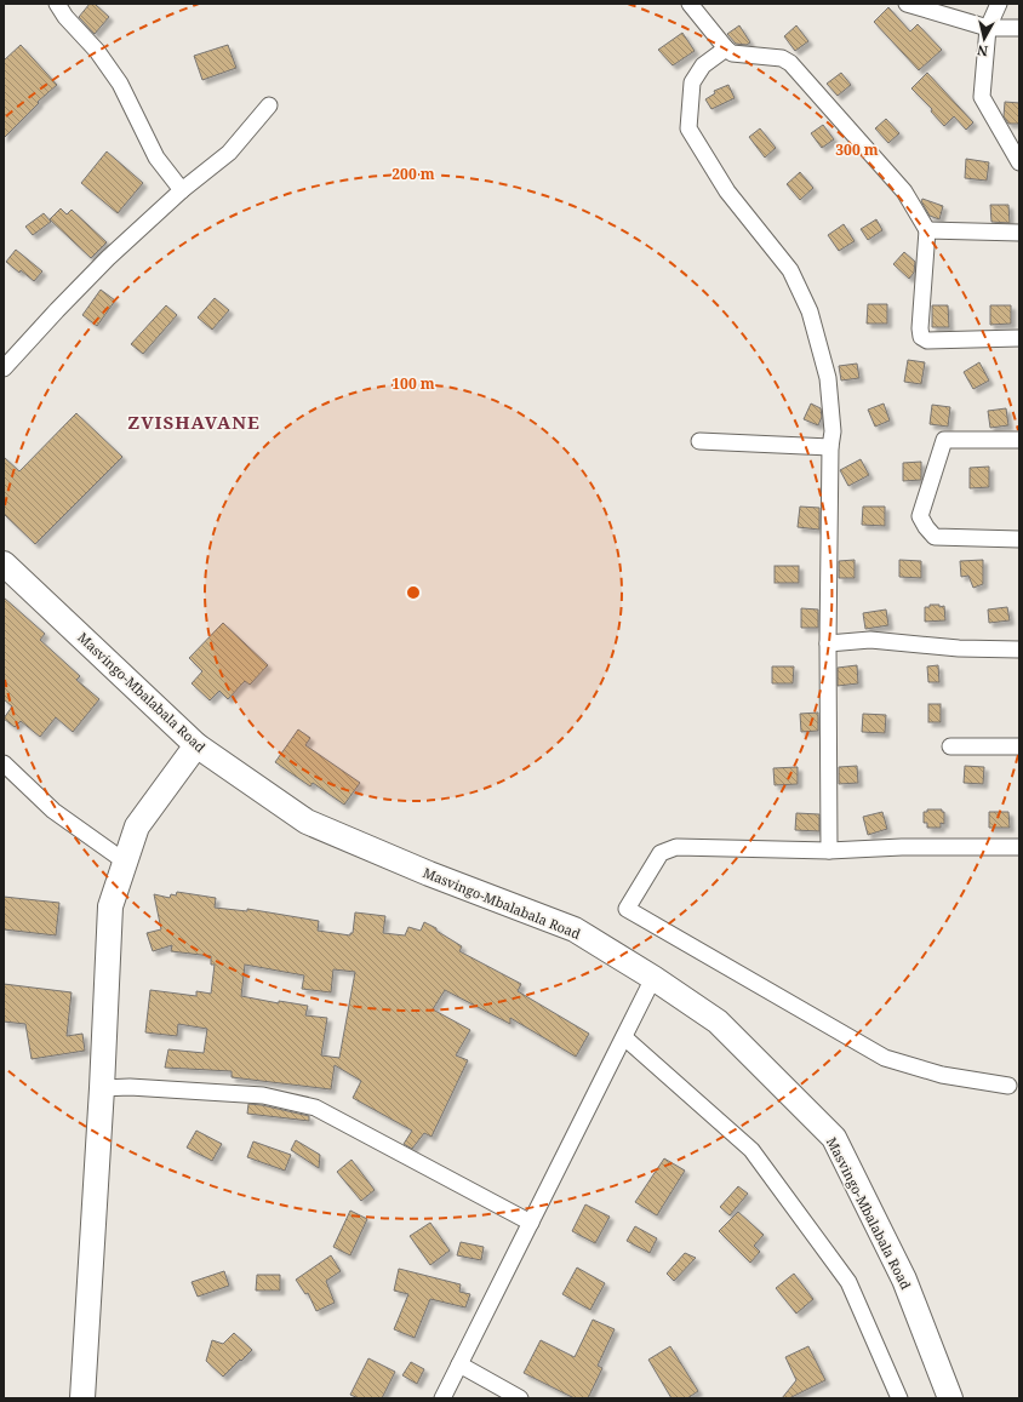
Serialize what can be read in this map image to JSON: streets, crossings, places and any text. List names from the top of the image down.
{
  "streets": {
    "highway": ["Masvingo-Mbalabala Road"]
  },
  "districts": ["ZVISHAVANE"],
  "north": "bottom",
  "rings": ["300 m", "200 m", "100 m"]
}
